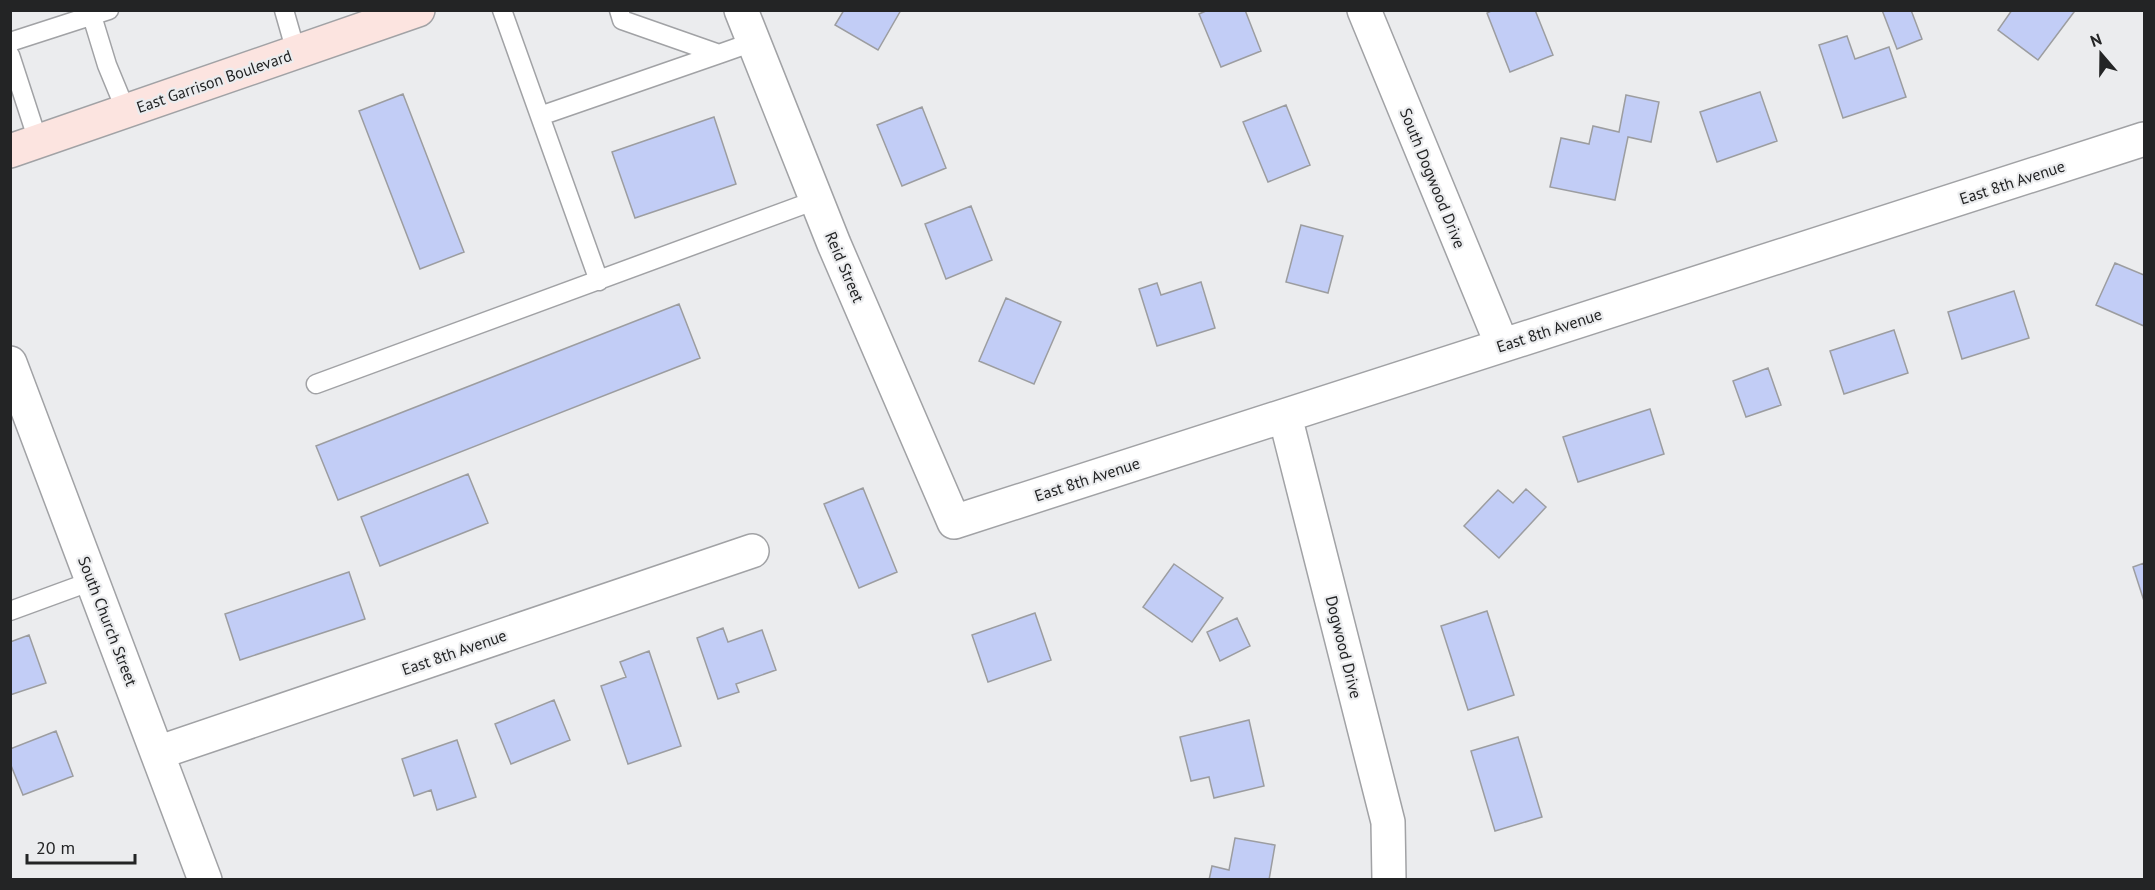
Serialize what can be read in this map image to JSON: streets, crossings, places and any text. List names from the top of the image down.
{
  "streets": {
    "main road": ["East Garrison Boulevard"],
    "street": [
      "South Dogwood Drive",
      "East 8th Avenue",
      "Reid Street",
      "South Church Street",
      "Dogwood Drive"
    ]
  },
  "crossings": [
    ["South Dogwood Drive", "East 8th Avenue"],
    ["East 8th Avenue", "Reid Street"],
    ["East 8th Avenue", "South Church Street"],
    ["East 8th Avenue", "Dogwood Drive"]
  ],
  "scale_bar": "20 m",
  "north": "top"
}
